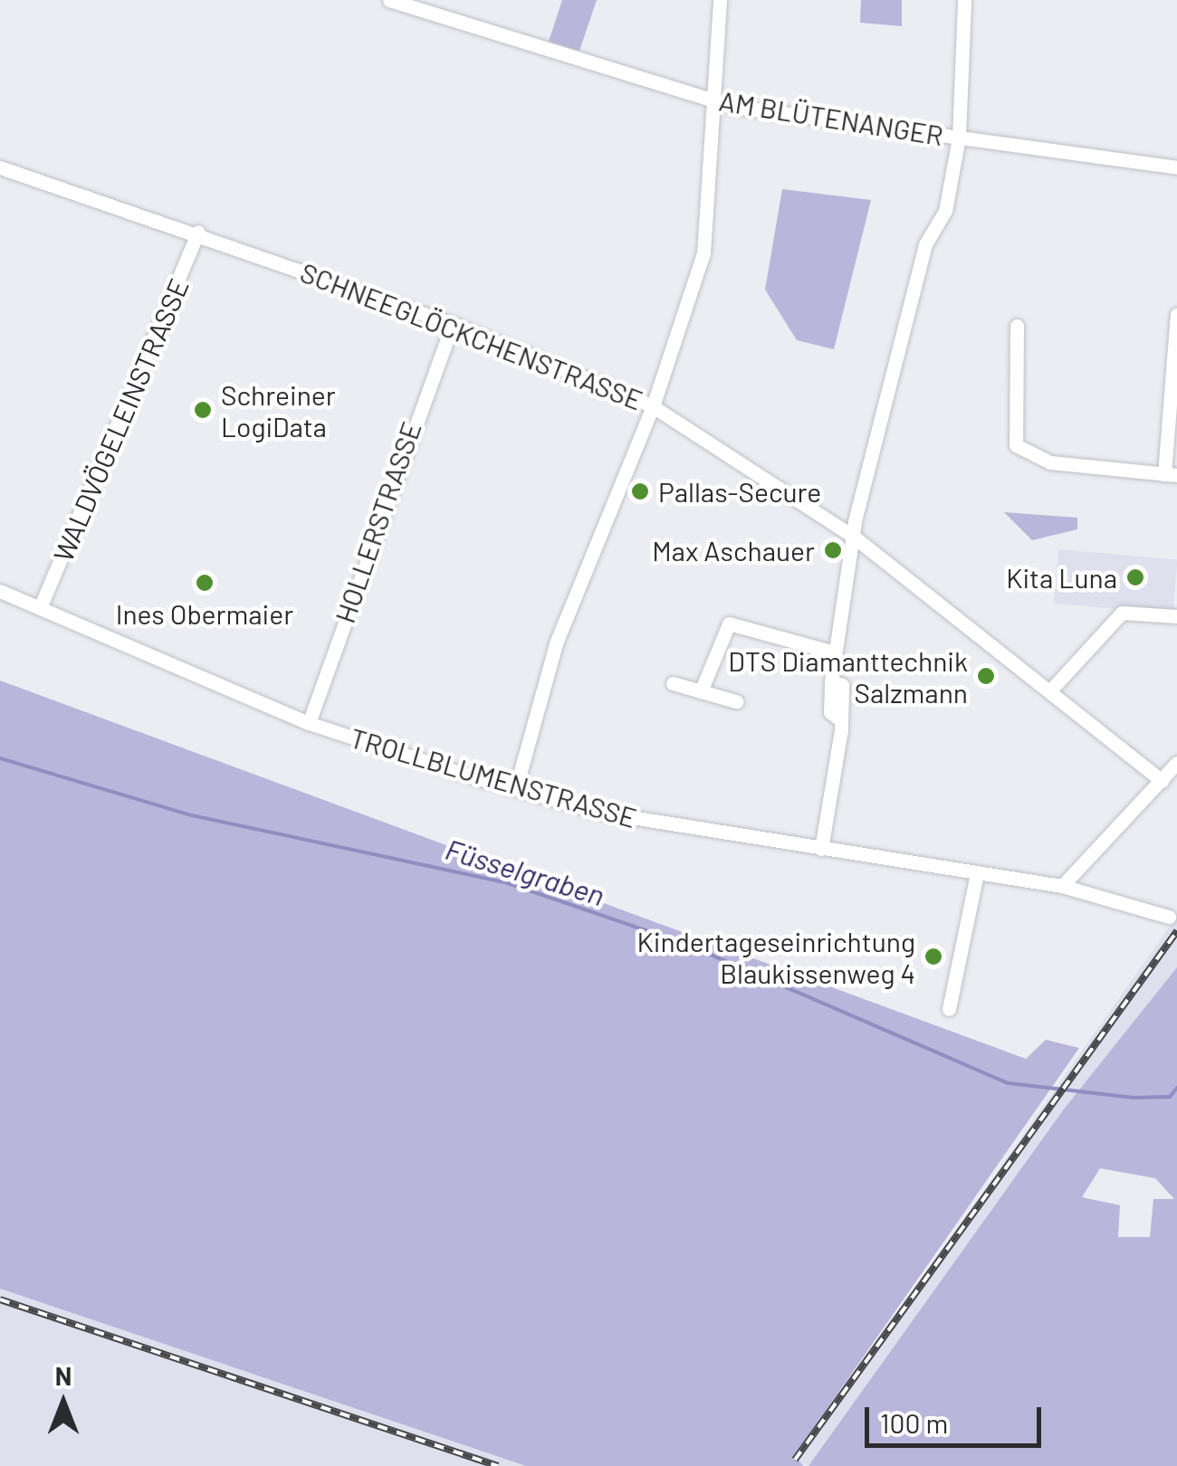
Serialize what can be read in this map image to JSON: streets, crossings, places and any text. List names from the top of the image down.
{
  "streets": {
    "street": [
      "AM BLÜTENANGER",
      "SCHNEEGLÖCKCHENSTRASSE",
      "WALDVÖGELEINSTRASSE",
      "HOLLERSTRASSE",
      "TROLLBLUMENSTRASSE"
    ]
  },
  "crossings": [
    ["SCHNEEGLÖCKCHENSTRASSE", "WALDVÖGELEINSTRASSE"],
    ["SCHNEEGLÖCKCHENSTRASSE", "HOLLERSTRASSE"],
    ["WALDVÖGELEINSTRASSE", "TROLLBLUMENSTRASSE"],
    ["HOLLERSTRASSE", "TROLLBLUMENSTRASSE"]
  ],
  "water": ["Füsselgraben"],
  "places": [
    "Schreiner LogiData",
    "Pallas-Secure",
    "Max Aschauer",
    "Kita Luna",
    "Ines Obermaier",
    "DTS Diamanttechnik Salzmann",
    "Kindertageseinrichtung Blaukissenweg 4"
  ],
  "scale_bar": "100 m",
  "north": "top"
}
